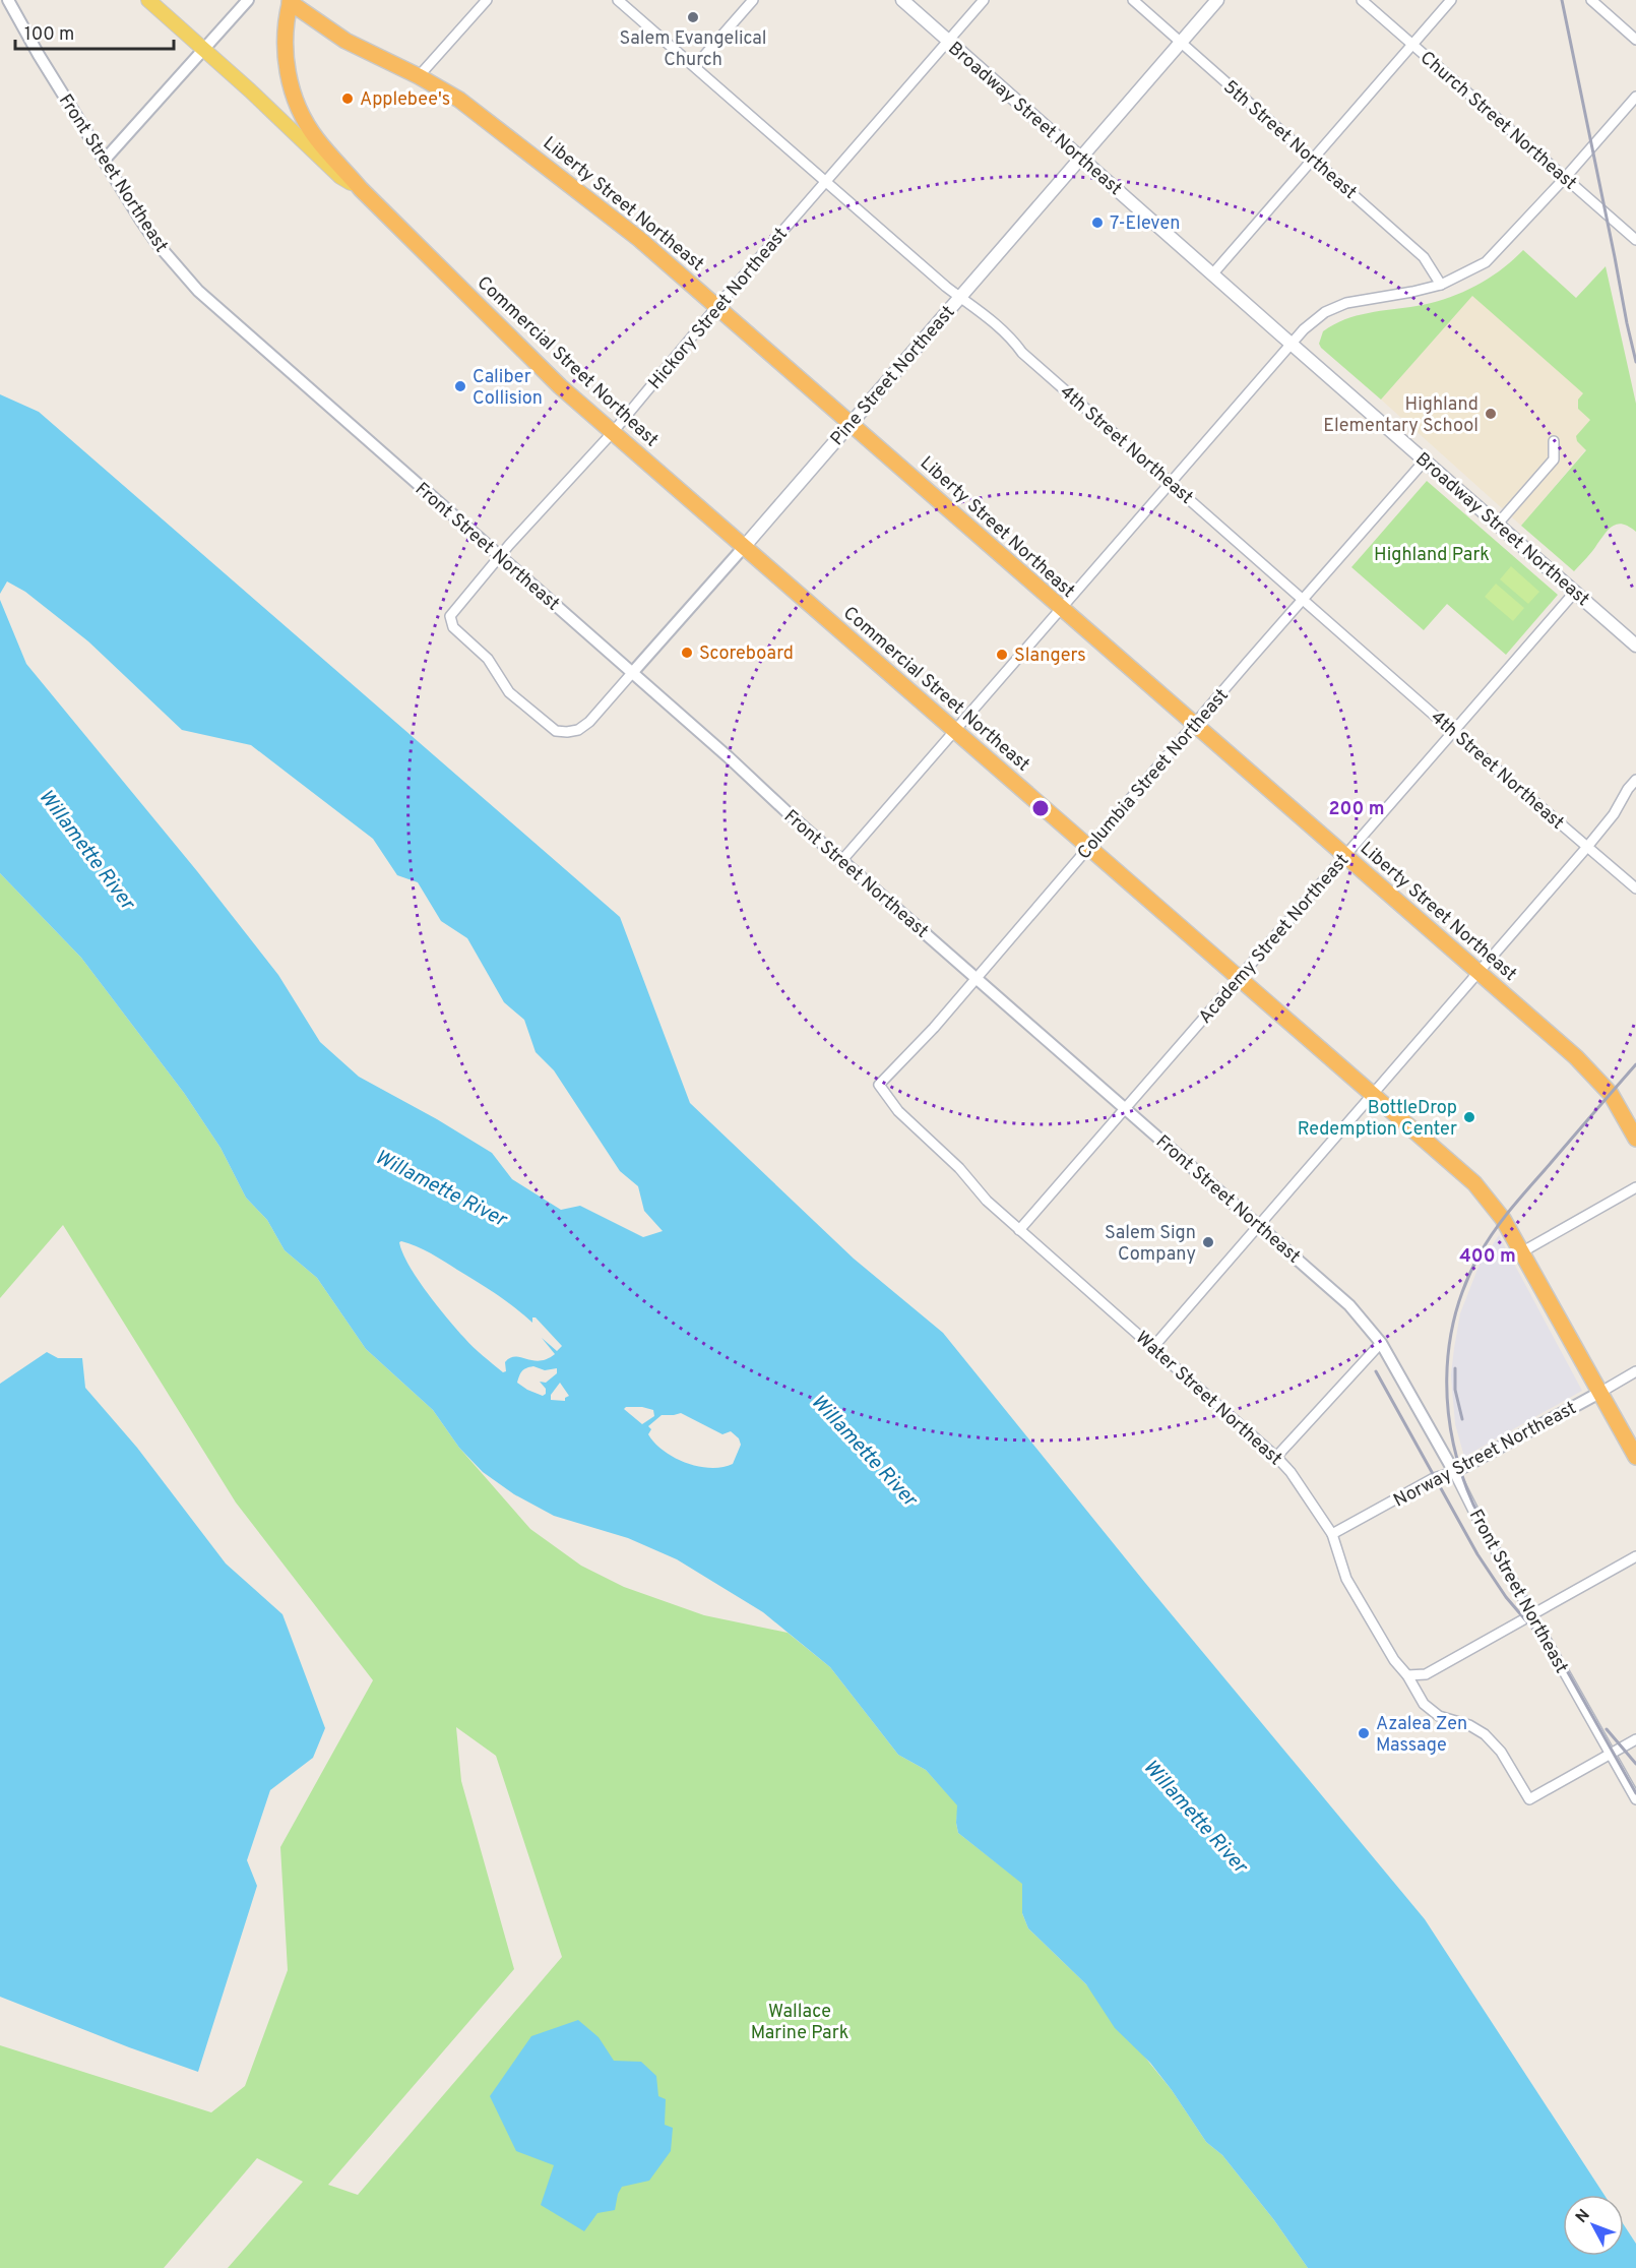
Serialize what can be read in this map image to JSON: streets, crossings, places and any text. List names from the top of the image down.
{
  "streets": {
    "highway": ["Liberty Street Northeast", "Commercial Street Northeast"],
    "main road": ["Broadway Street Northeast", "Pine Street Northeast"],
    "street": [
      "Church Street Northeast",
      "5th Street Northeast",
      "Front Street Northeast",
      "Hickory Street Northeast",
      "4th Street Northeast",
      "Columbia Street Northeast",
      "Academy Street Northeast",
      "Water Street Northeast",
      "Norway Street Northeast"
    ]
  },
  "crossings": [
    ["Broadway Street Northeast", "Hickory Street Northeast"],
    ["Broadway Street Northeast", "Pine Street Northeast"],
    ["Broadway Street Northeast", "Columbia Street Northeast"],
    ["Broadway Street Northeast", "Academy Street Northeast"],
    ["5th Street Northeast", "Pine Street Northeast"],
    ["Front Street Northeast", "Hickory Street Northeast"],
    ["Front Street Northeast", "Pine Street Northeast"],
    ["Front Street Northeast", "Columbia Street Northeast"],
    ["Front Street Northeast", "Academy Street Northeast"],
    ["Front Street Northeast", "Water Street Northeast"],
    ["Front Street Northeast", "Norway Street Northeast"],
    ["Liberty Street Northeast", "Hickory Street Northeast"],
    ["Liberty Street Northeast", "Pine Street Northeast"],
    ["Liberty Street Northeast", "Columbia Street Northeast"],
    ["Liberty Street Northeast", "Academy Street Northeast"],
    ["Hickory Street Northeast", "Commercial Street Northeast"],
    ["Hickory Street Northeast", "Pine Street Northeast"],
    ["Hickory Street Northeast", "4th Street Northeast"],
    ["Commercial Street Northeast", "Pine Street Northeast"],
    ["Commercial Street Northeast", "Columbia Street Northeast"],
    ["Commercial Street Northeast", "Academy Street Northeast"],
    ["Commercial Street Northeast", "Norway Street Northeast"],
    ["Pine Street Northeast", "4th Street Northeast"],
    ["4th Street Northeast", "Columbia Street Northeast"],
    ["4th Street Northeast", "Academy Street Northeast"],
    ["Columbia Street Northeast", "Water Street Northeast"],
    ["Academy Street Northeast", "Water Street Northeast"],
    ["Water Street Northeast", "Norway Street Northeast"]
  ],
  "water": ["Willamette River"],
  "parks": ["Highland Park", "Wallace Marine Park"],
  "places": [
    "Salem Evangelical Church",
    "Applebee's",
    "7-Eleven",
    "Caliber Collision",
    "Highland Elementary School",
    "Scoreboard",
    "Slangers",
    "BottleDrop Redemption Center",
    "Salem Sign Company",
    "Azalea Zen Massage"
  ],
  "scale_bar": "100 m",
  "north": "top left",
  "rings": ["200 m", "400 m"]
}
